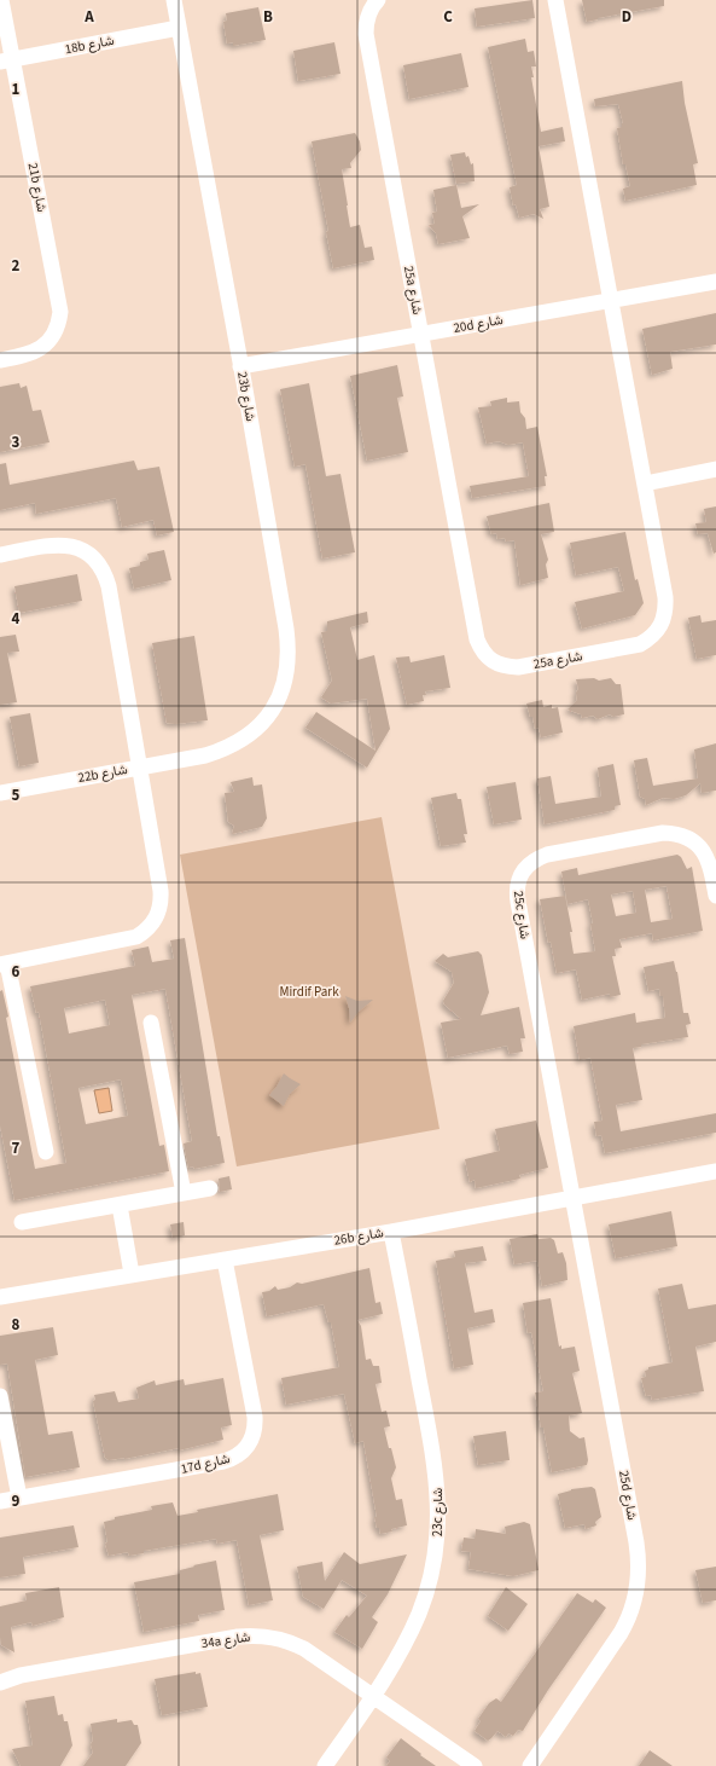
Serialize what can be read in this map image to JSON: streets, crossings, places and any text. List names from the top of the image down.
{
  "streets": {
    "street": [
      "18b شارع",
      "21b شارع",
      "25a شارع",
      "20d شارع",
      "23b شارع",
      "22b شارع",
      "25c شارع",
      "26b شارع",
      "17d شارع",
      "25d شارع",
      "23c شارع",
      "34a شارع"
    ]
  },
  "crossings": [
    ["18b شارع", "21b شارع"],
    ["18b شارع", "23b شارع"],
    ["25a شارع", "20d شارع"],
    ["20d شارع", "23b شارع"],
    ["23b شارع", "22b شارع"],
    ["25c شارع", "26b شارع"],
    ["25c شارع", "25d شارع"],
    ["26b شارع", "17d شارع"],
    ["26b شارع", "25d شارع"],
    ["26b شارع", "23c شارع"],
    ["23c شارع", "34a شارع"]
  ],
  "parks": ["Mirdif Park"],
  "grid": {
    "columns": [
      "A",
      "B",
      "C",
      "D"
    ],
    "rows": [
      "1",
      "2",
      "3",
      "4",
      "5",
      "6",
      "7",
      "8",
      "9"
    ]
  }
}
